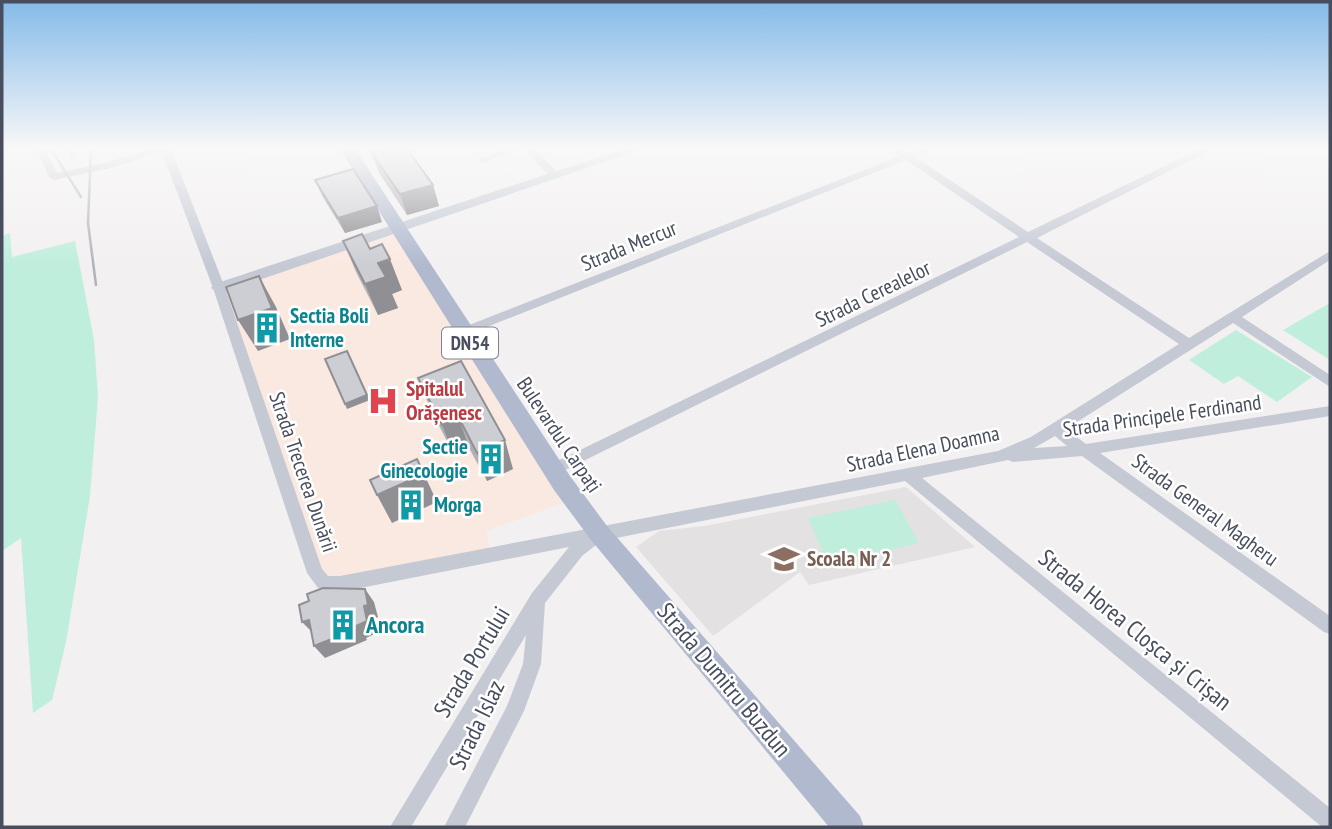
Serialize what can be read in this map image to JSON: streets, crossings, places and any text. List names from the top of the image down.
{
  "streets": {
    "main road": ["DN54", "Bulevardul Carpați", "Strada Dumitru Buzdun"],
    "street": [
      "Strada Mercur",
      "Strada Cerealelor",
      "Strada Principele Ferdinand",
      "Strada Elena Doamna",
      "Strada Trecerea Dunării",
      "Strada General Magheru",
      "Strada Horea Cloșca și Crișan",
      "Strada Portului",
      "Strada Islaz"
    ]
  },
  "crossings": [
    ["Strada Mercur", "Bulevardul Carpați"],
    ["Strada Cerealelor", "Bulevardul Carpați"],
    ["Strada Principele Ferdinand", "Strada Elena Doamna"],
    ["Strada Principele Ferdinand", "Strada General Magheru"],
    ["Bulevardul Carpați", "Strada Elena Doamna"],
    ["Bulevardul Carpați", "Strada Trecerea Dunării"],
    ["Bulevardul Carpați", "Strada Portului"],
    ["Bulevardul Carpați", "Strada Dumitru Buzdun"],
    ["Strada Elena Doamna", "Strada Trecerea Dunării"],
    ["Strada Elena Doamna", "Strada General Magheru"],
    ["Strada Elena Doamna", "Strada Horea Cloșca și Crișan"],
    ["Strada Elena Doamna", "Strada Portului"],
    ["Strada Elena Doamna", "Strada Dumitru Buzdun"],
    ["Strada Trecerea Dunării", "Strada Portului"],
    ["Strada Trecerea Dunării", "Strada Dumitru Buzdun"],
    ["Strada Portului", "Strada Dumitru Buzdun"],
    ["Strada Portului", "Strada Islaz"]
  ],
  "places": {
    "building": [
      "Sectia Boli Interne",
      "Sectie Ginecologie",
      "Morga",
      "Ancora"
    ],
    "hospital": ["Spitalul Orășenesc"],
    "school or university": ["Scoala Nr 2"]
  }
}
